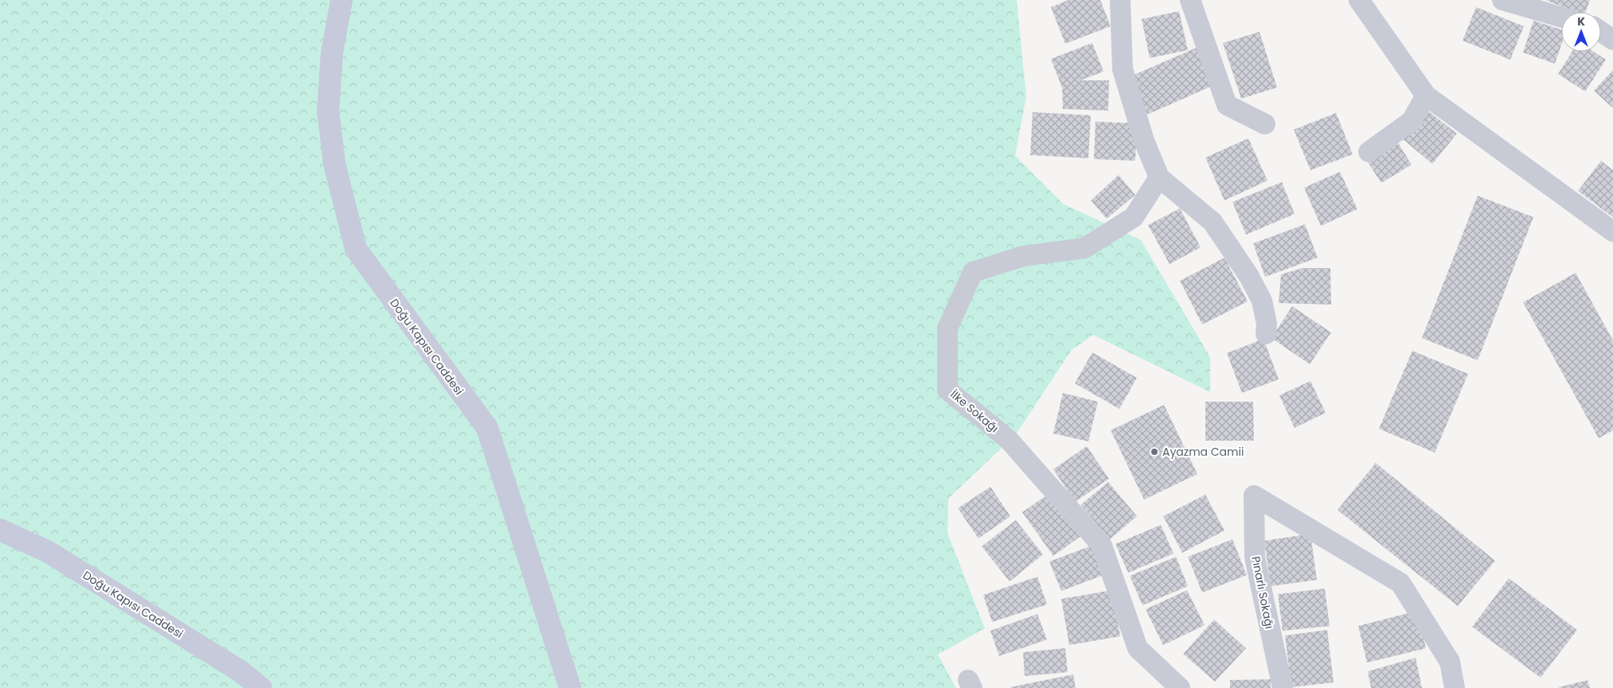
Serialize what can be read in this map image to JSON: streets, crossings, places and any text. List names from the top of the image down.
{
  "streets": {
    "street": ["Doğu Kapısı Caddesi", "İlke Sokağı", "Pınarlı Sokağı"]
  },
  "places": ["Ayazma Camii"],
  "north": "top"
}
